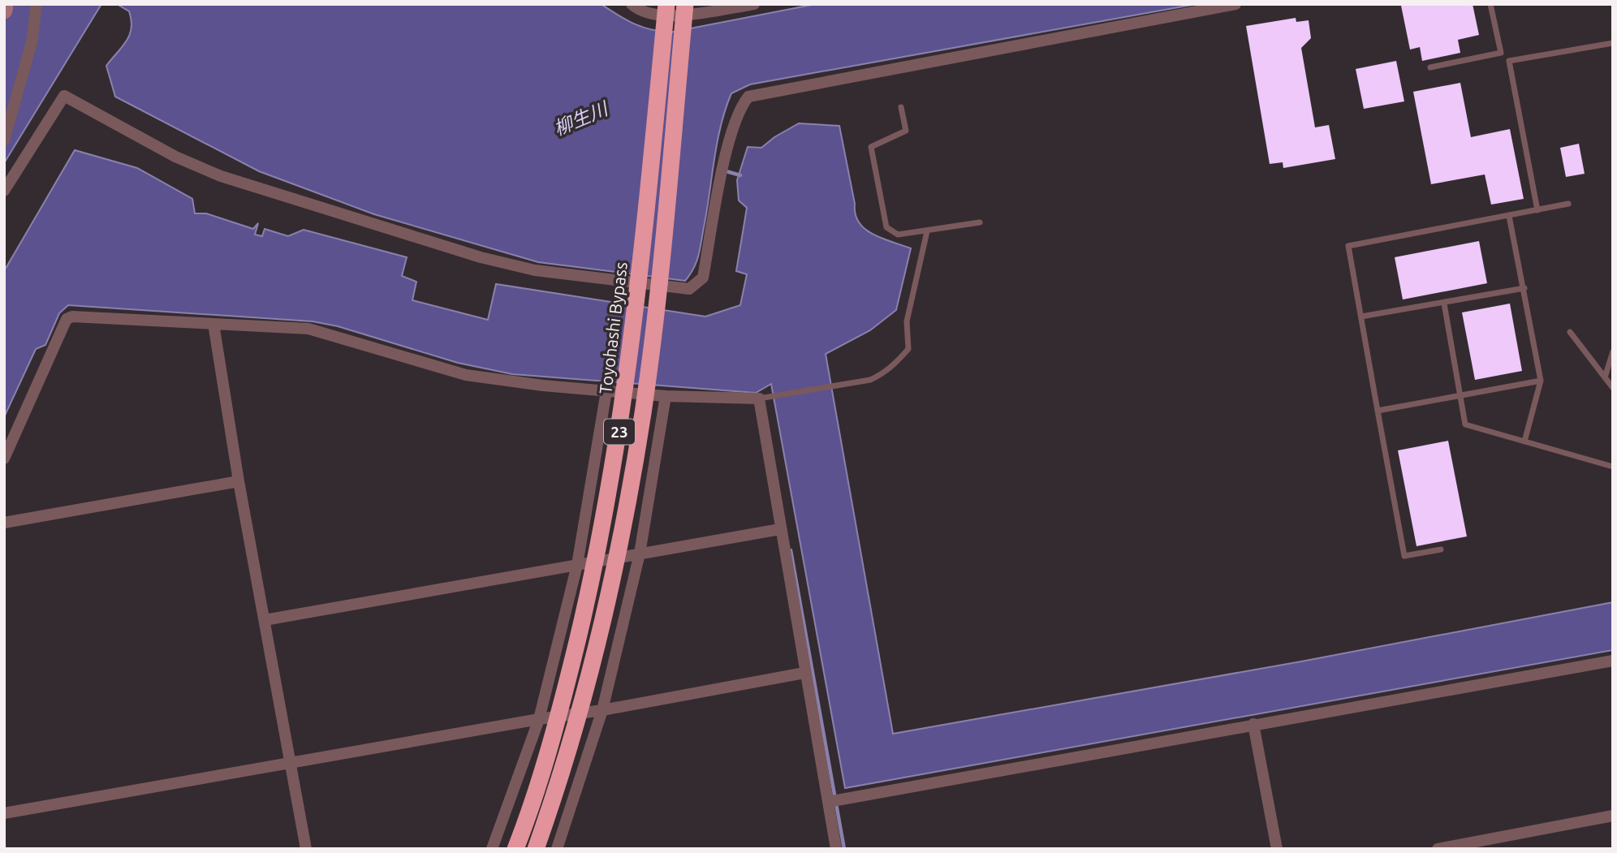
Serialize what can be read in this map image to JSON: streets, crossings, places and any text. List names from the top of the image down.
{
  "streets": {
    "highway": ["Toyohashi Bypass", "23"]
  },
  "water": ["柳生川"]
}
